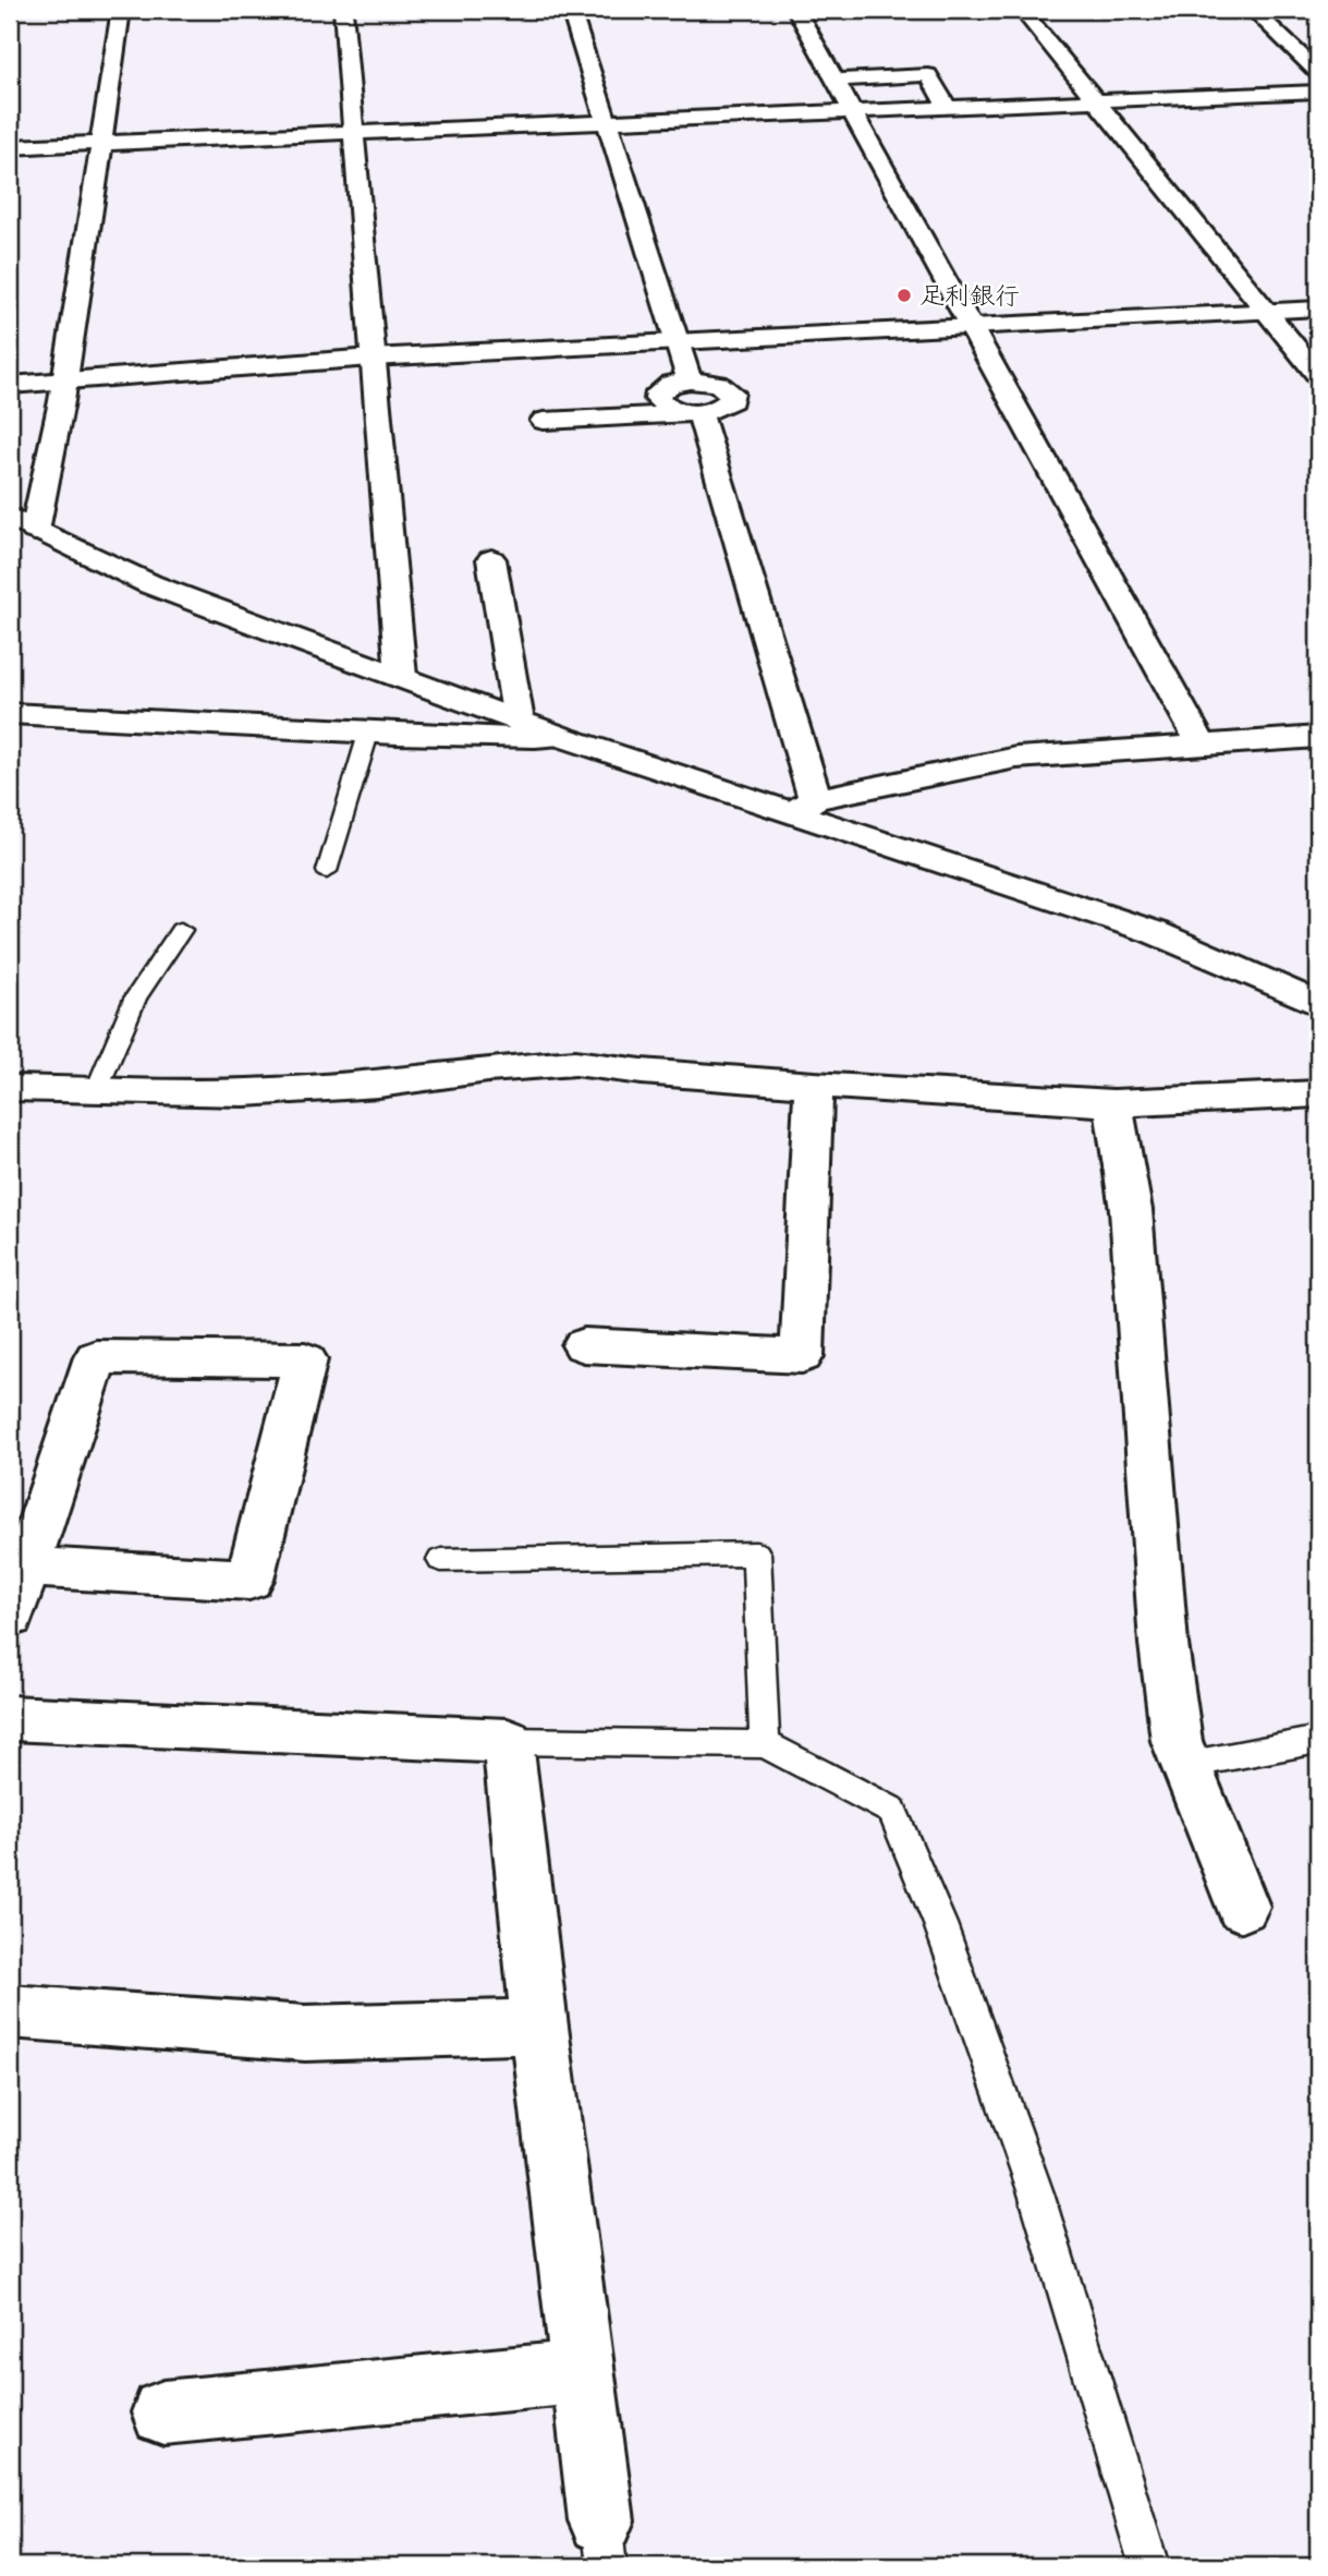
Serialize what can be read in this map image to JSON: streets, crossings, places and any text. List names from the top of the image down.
{
  "places": ["足利銀行"]
}
